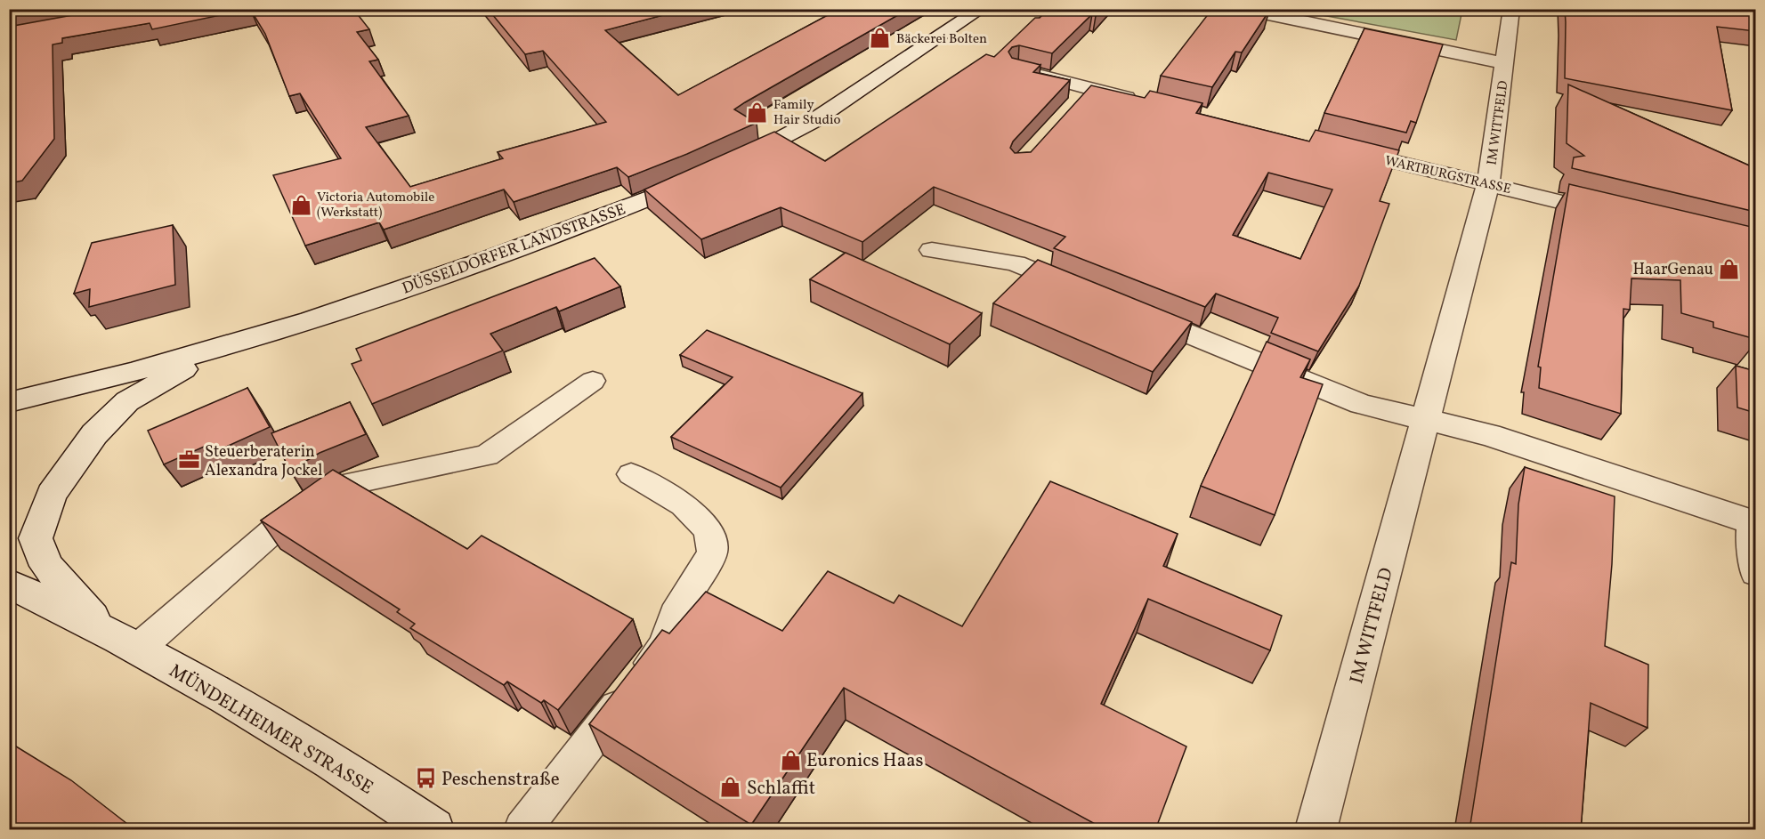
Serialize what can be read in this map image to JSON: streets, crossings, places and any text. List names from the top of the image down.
{
  "streets": {
    "street": [
      "IM WITTFELD",
      "WARTBURGSTRASSE",
      "DÜSSELDORFER LANDSTRASSE",
      "MÜNDELHEIMER STRASSE"
    ]
  },
  "crossings": [
    ["IM WITTFELD", "WARTBURGSTRASSE"],
    ["DÜSSELDORFER LANDSTRASSE", "MÜNDELHEIMER STRASSE"]
  ],
  "places": {
    "shop": [
      "Bäckerei Bolten",
      "Family Hair Studio",
      "Victoria Automobile (Werkstatt)",
      "HaarGenau",
      "Euronics Haas",
      "Schlaffit"
    ],
    "office": ["Steuerberaterin Alexandra Jockel"],
    "bus stop": ["Peschenstraße"]
  }
}
